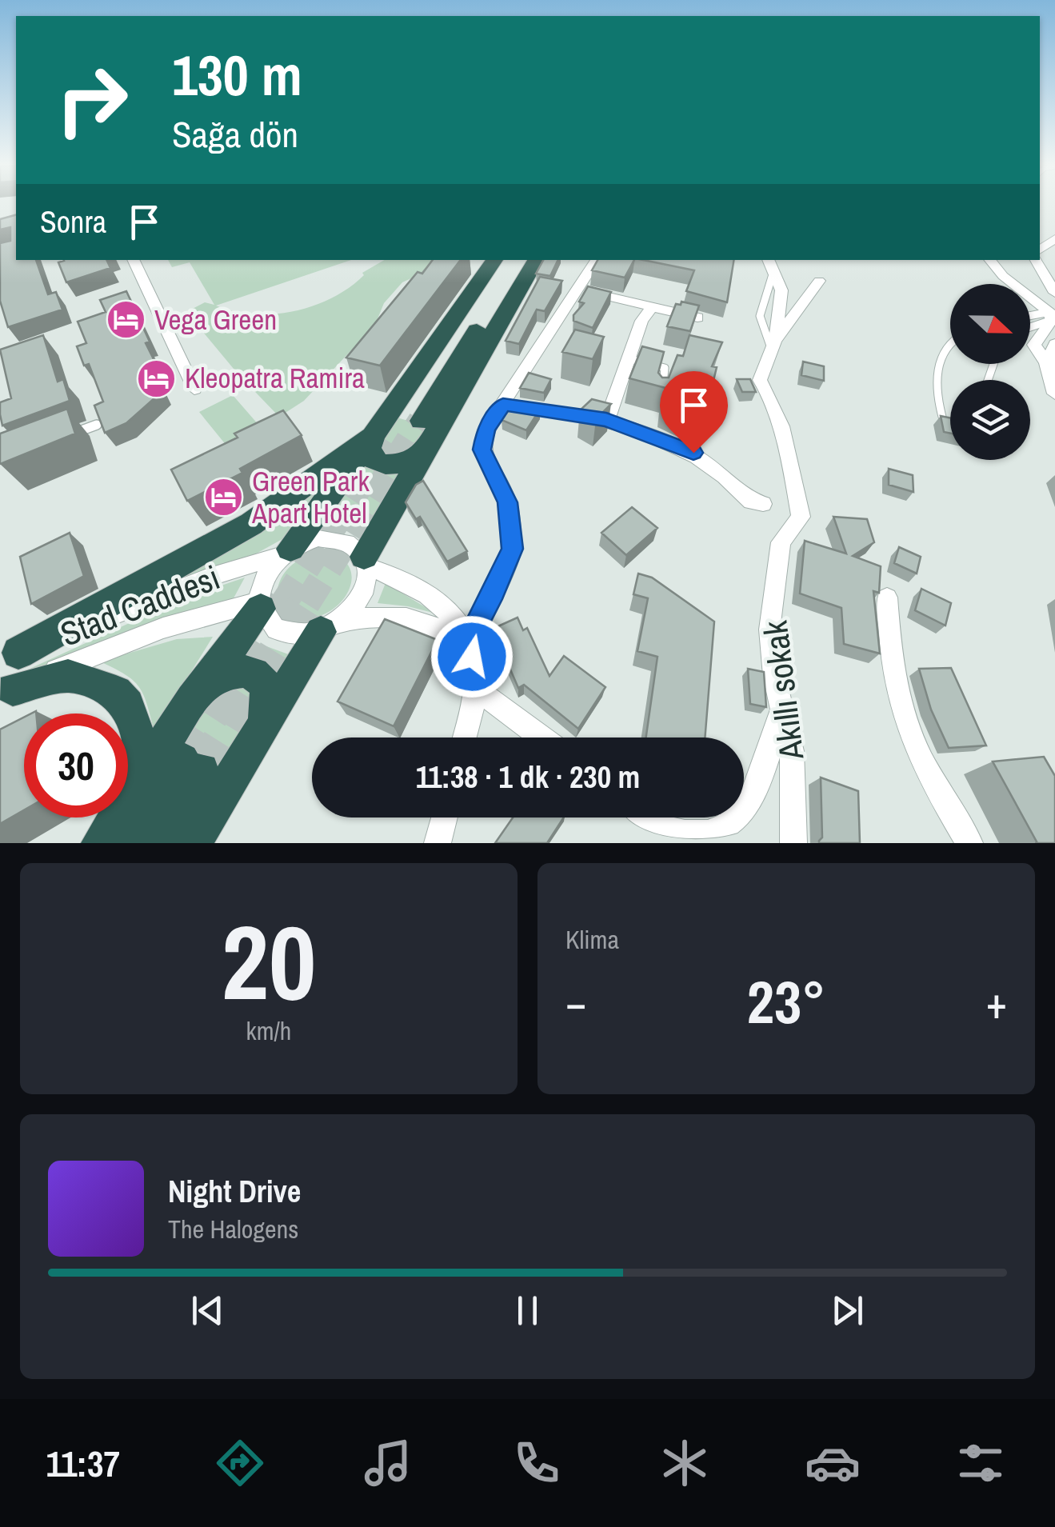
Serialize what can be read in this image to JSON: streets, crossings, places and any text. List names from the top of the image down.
{
  "streets": {
    "street": ["Stad Caddesi", "Akıllı sokak"]
  },
  "places": {
    "hotel": ["Vega Green", "Kleopatra Ramira", "Green Park Apart Hotel"]
  },
  "north": "right",
  "page": {
    "turn": ["130 m", "Sağa dön"],
    "then": "Sonra",
    "limit": "30",
    "trip": "11:38 · 1 dk · 230 m",
    "tile": [
      ["20", "km/h"],
      "Klima"
    ],
    "heat": ["−", "23°", "+"],
    "song": ["Night Drive", "The Halogens"],
    "tabs": "11:37"
  }
}
